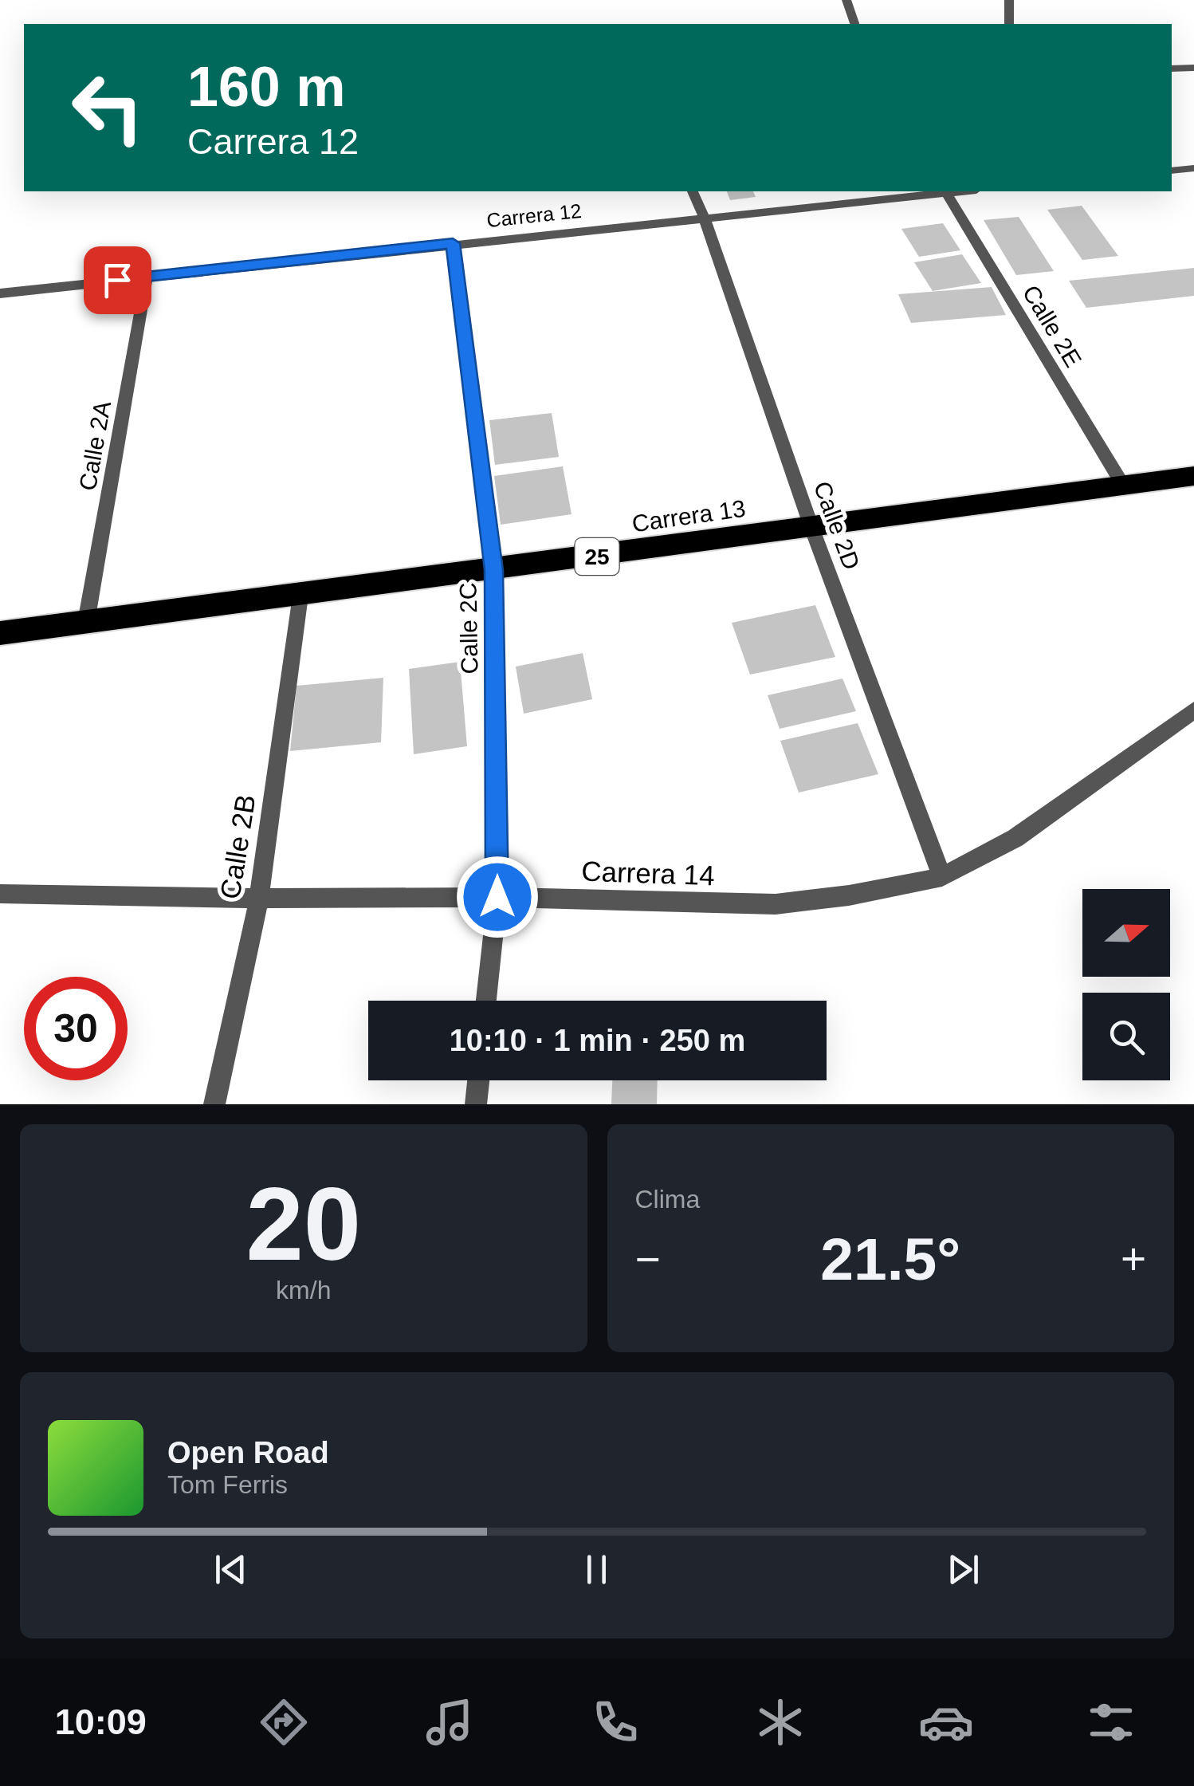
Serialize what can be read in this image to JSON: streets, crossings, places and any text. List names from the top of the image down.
{
  "streets": {
    "highway": ["Carrera 13", "25"],
    "street": [
      "Carrera 12",
      "Calle 2E",
      "Calle 2A",
      "Calle 2D",
      "Calle 2C",
      "Calle 2B",
      "Carrera 14"
    ]
  },
  "crossings": [
    ["Carrera 12", "Calle 2A"],
    ["Carrera 12", "Calle 2D"],
    ["Carrera 12", "Calle 2C"],
    ["Calle 2E", "Carrera 13"],
    ["Calle 2A", "Carrera 13"],
    ["Carrera 13", "Calle 2D"],
    ["Carrera 13", "Calle 2C"],
    ["Carrera 13", "Calle 2B"],
    ["Calle 2D", "Carrera 14"],
    ["Calle 2C", "Carrera 14"],
    ["Calle 2B", "Carrera 14"]
  ],
  "north": "right",
  "page": {
    "turn": ["160 m", "Carrera 12"],
    "limit": "30",
    "trip": "10:10 · 1 min · 250 m",
    "tile": [
      ["20", "km/h"],
      "Clima"
    ],
    "heat": ["−", "21.5°", "+"],
    "song": ["Open Road", "Tom Ferris"],
    "tabs": "10:09"
  }
}
